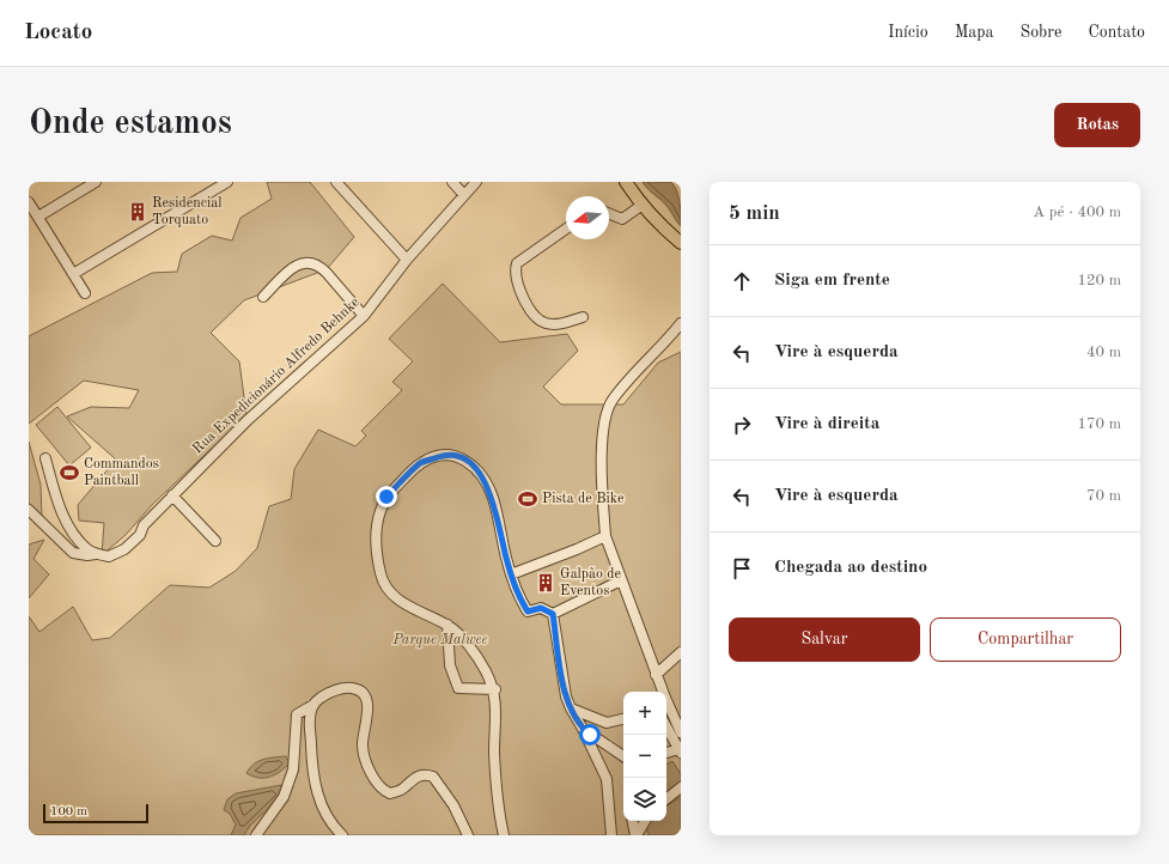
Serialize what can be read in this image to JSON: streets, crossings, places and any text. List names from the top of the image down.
{
  "streets": {
    "street": ["Rua Expedicionário Alfredo Behnke"]
  },
  "parks": ["Parque Malwee"],
  "places": {
    "building": ["Residencial Torquato", "Galpão de Eventos"],
    "sports": ["Commandos Paintball", "Pista de Bike"]
  },
  "scale_bar": "100 m",
  "north": "left",
  "page": {
    "header": "Locato",
    "nav": [
      "Início",
      "Mapa",
      "Sobre",
      "Contato"
    ],
    "buttons": [
      "Rotas",
      ["Salvar", "Compartilhar"]
    ],
    "title": "Onde estamos",
    "heading": ["5 min", "A pé · 400 m"],
    "list": [
      ["Siga em frente", "120 m"],
      ["Vire à esquerda", "40 m"],
      ["Vire à direita", "170 m"],
      ["Vire à esquerda", "70 m"],
      "Chegada ao destino"
    ],
    "map_buttons": ["+", "−"],
    "scale": "100 m"
  }
}
